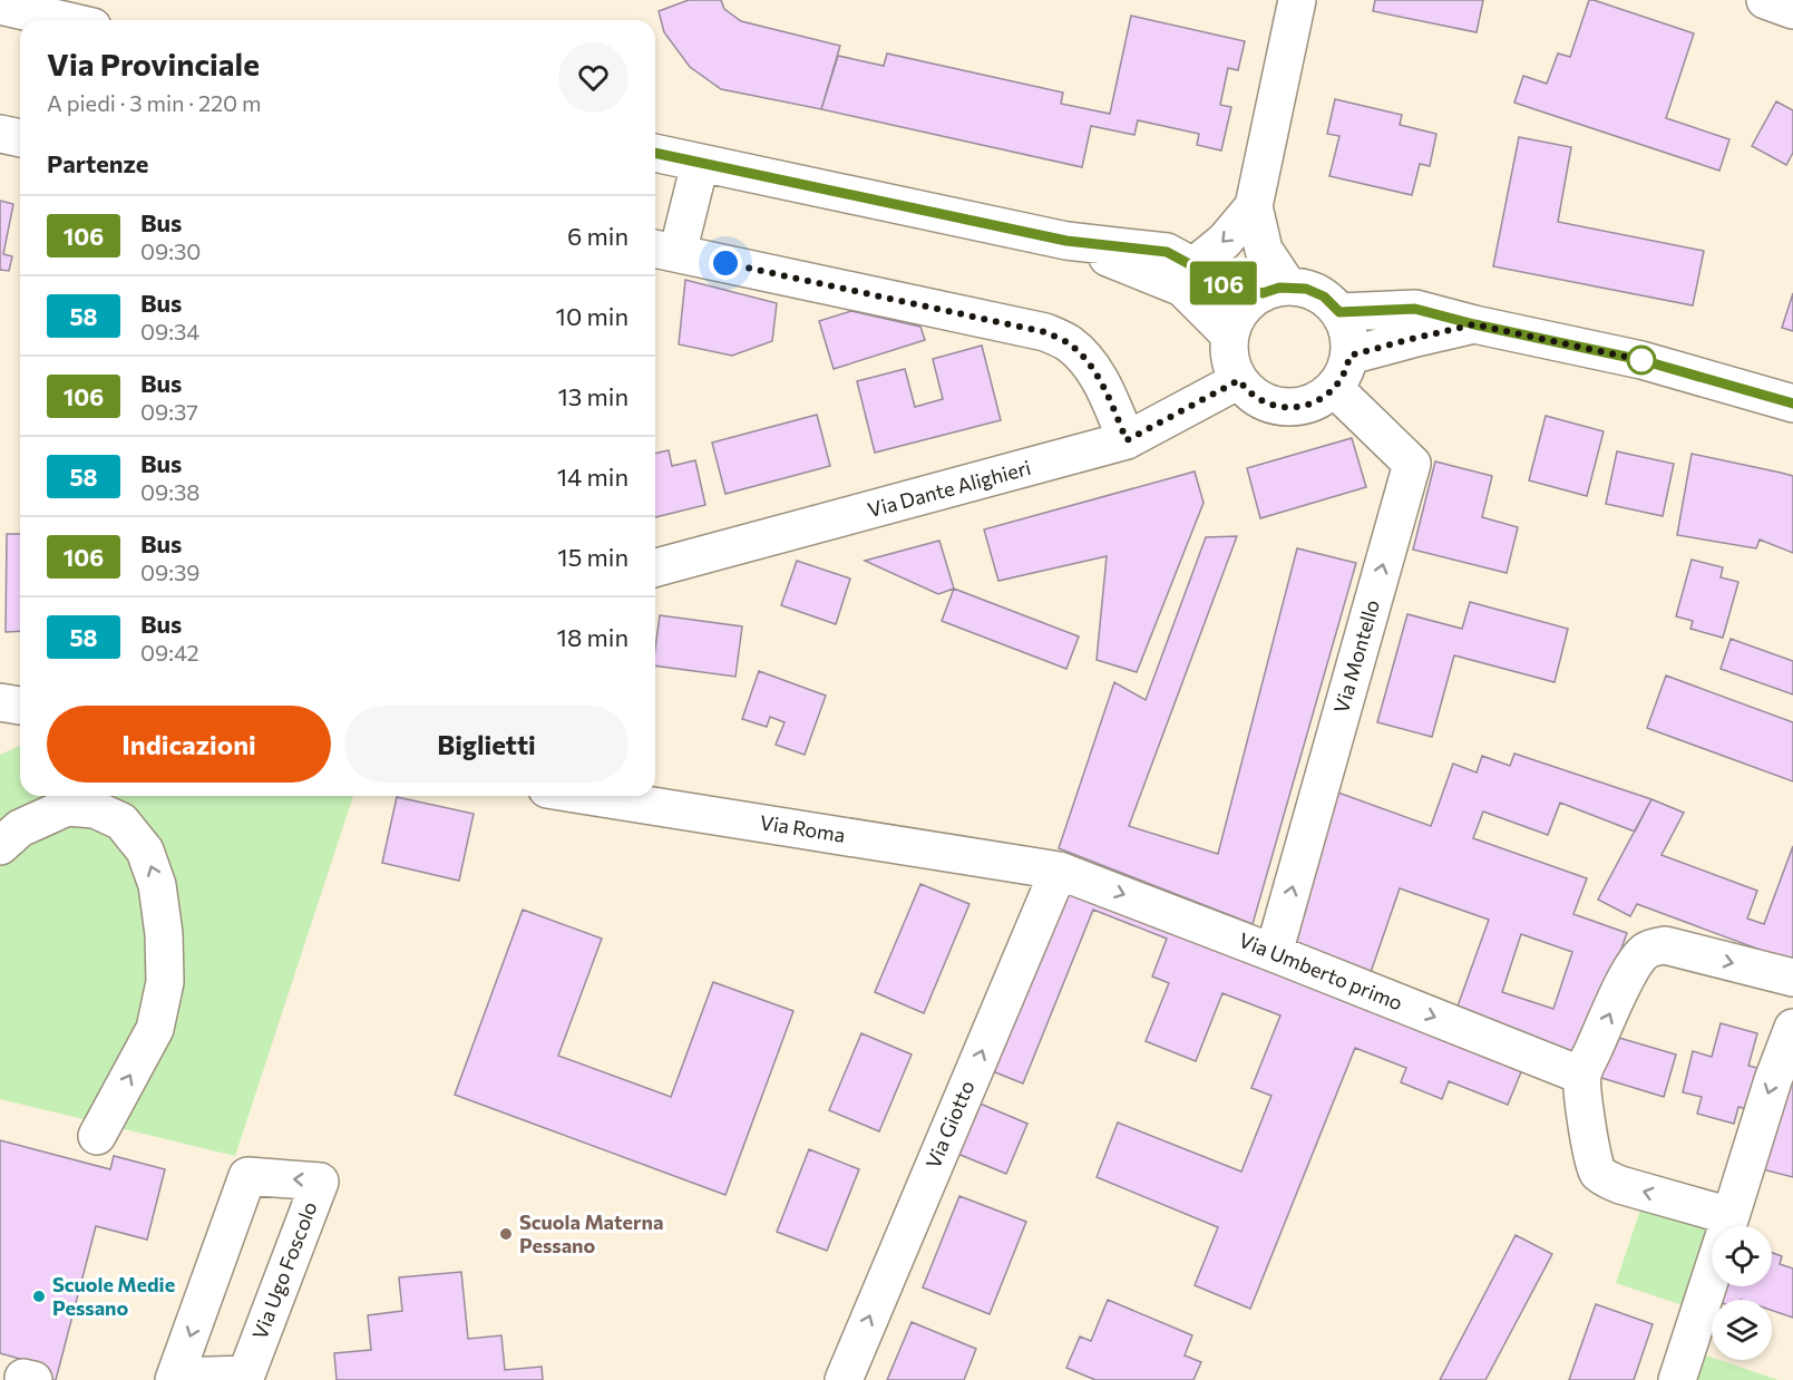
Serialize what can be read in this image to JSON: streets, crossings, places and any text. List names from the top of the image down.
{
  "streets": {
    "street": [
      "Via Dante Alighieri",
      "Via Montello",
      "Via Roma",
      "Via Umberto primo",
      "Via Giotto",
      "Via Ugo Foscolo"
    ]
  },
  "crossings": [
    ["Via Dante Alighieri", "Via Montello"],
    ["Via Montello", "Via Umberto primo"],
    ["Via Roma", "Via Umberto primo"],
    ["Via Roma", "Via Giotto"],
    ["Via Umberto primo", "Via Giotto"]
  ],
  "one_way": ["Via Montello", "Via Umberto primo", "Via Giotto"],
  "places": ["Scuola Materna Pessano", "Scuole Medie Pessano"],
  "lines": ["bus line 106"],
  "page": {
    "on_map": "106",
    "heading": [
      ["Via Provinciale", "A piedi · 3 min · 220 m"],
      "Partenze"
    ],
    "list": [
      {
        "mark": "106",
        "name": "Bus",
        "note": "09:30",
        "value": "6 min"
      },
      {
        "mark": "58",
        "name": "Bus",
        "note": "09:34",
        "value": "10 min"
      },
      {
        "mark": "106",
        "name": "Bus",
        "note": "09:37",
        "value": "13 min"
      },
      {
        "mark": "58",
        "name": "Bus",
        "note": "09:38",
        "value": "14 min"
      },
      {
        "mark": "106",
        "name": "Bus",
        "note": "09:39",
        "value": "15 min"
      },
      {
        "mark": "58",
        "name": "Bus",
        "note": "09:42",
        "value": "18 min"
      }
    ],
    "buttons": ["Indicazioni", "Biglietti"]
  }
}
